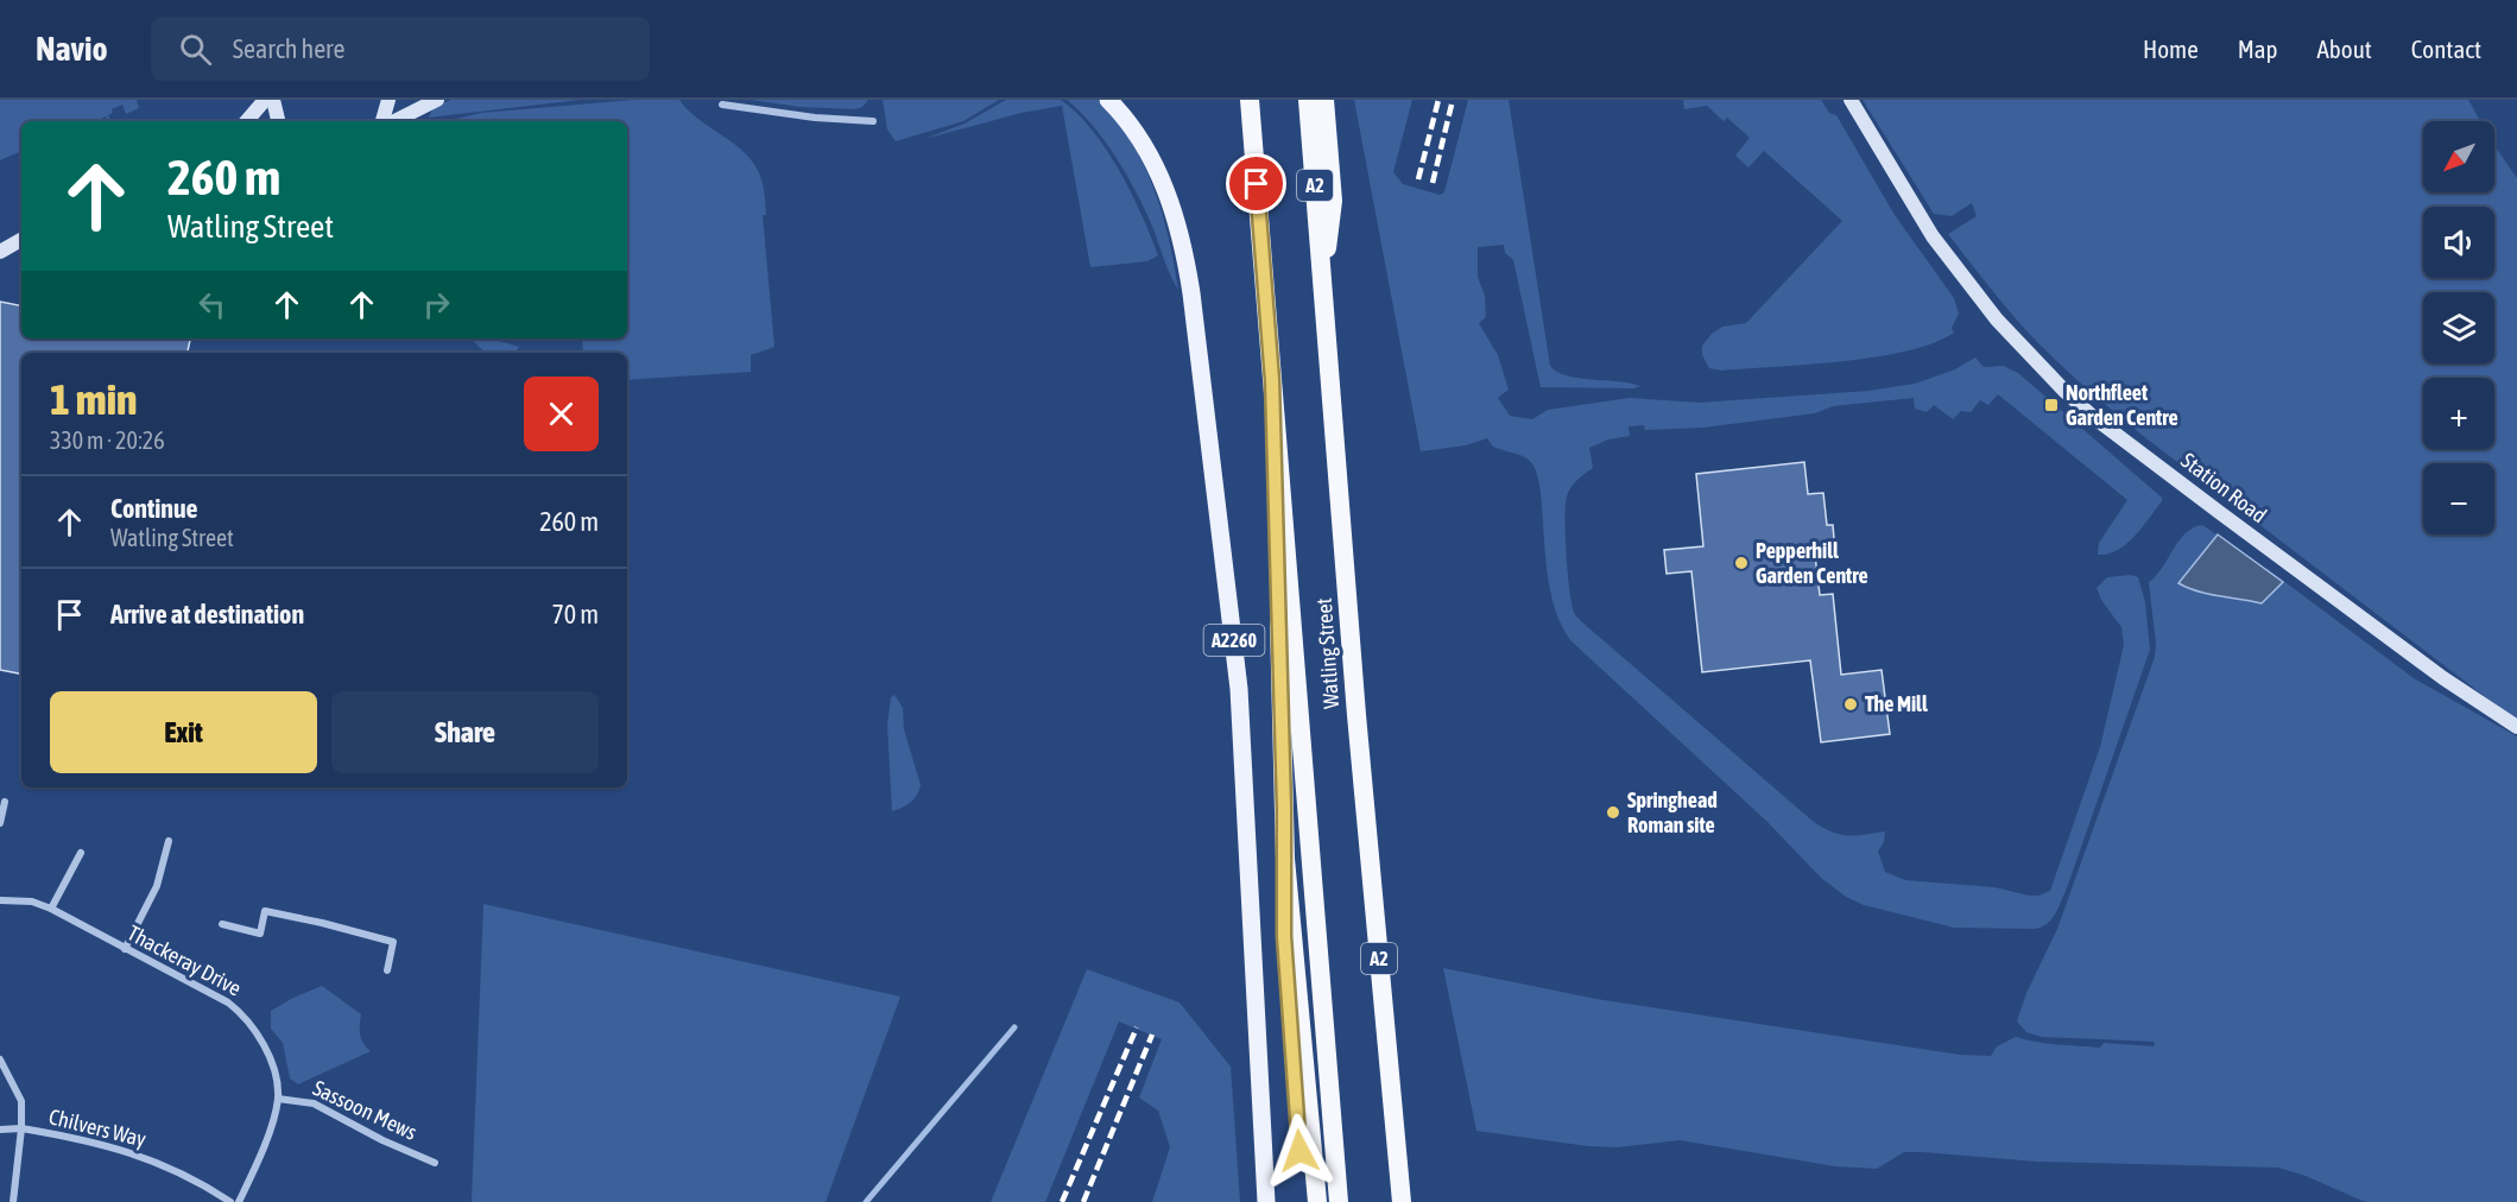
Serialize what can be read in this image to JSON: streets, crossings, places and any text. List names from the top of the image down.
{
  "streets": {
    "highway": ["A2", "Watling Street"],
    "main road": ["Station Road", "A2260"],
    "street": ["Thackeray Drive", "Sassoon Mews", "Chilvers Way"]
  },
  "crossings": [
    ["Thackeray Drive", "Sassoon Mews"]
  ],
  "places": {
    "transit": ["Northfleet Garden Centre"],
    "other": ["Pepperhill Garden Centre", "The Mill", "Springhead Roman site"]
  },
  "north": "bottom left",
  "page": {
    "header": "Navio",
    "search": "Search here",
    "nav": [
      "Home",
      "Map",
      "About",
      "Contact"
    ],
    "map_buttons": ["+", "−"],
    "turn": ["260 m", "Watling Street"],
    "heading": ["1 min", "330 m · 20:26"],
    "list": [
      {
        "name": "Continue",
        "note": "Watling Street",
        "value": "260 m"
      },
      {
        "name": "Arrive at destination",
        "value": "70 m"
      }
    ],
    "buttons": ["Exit", "Share"]
  }
}
